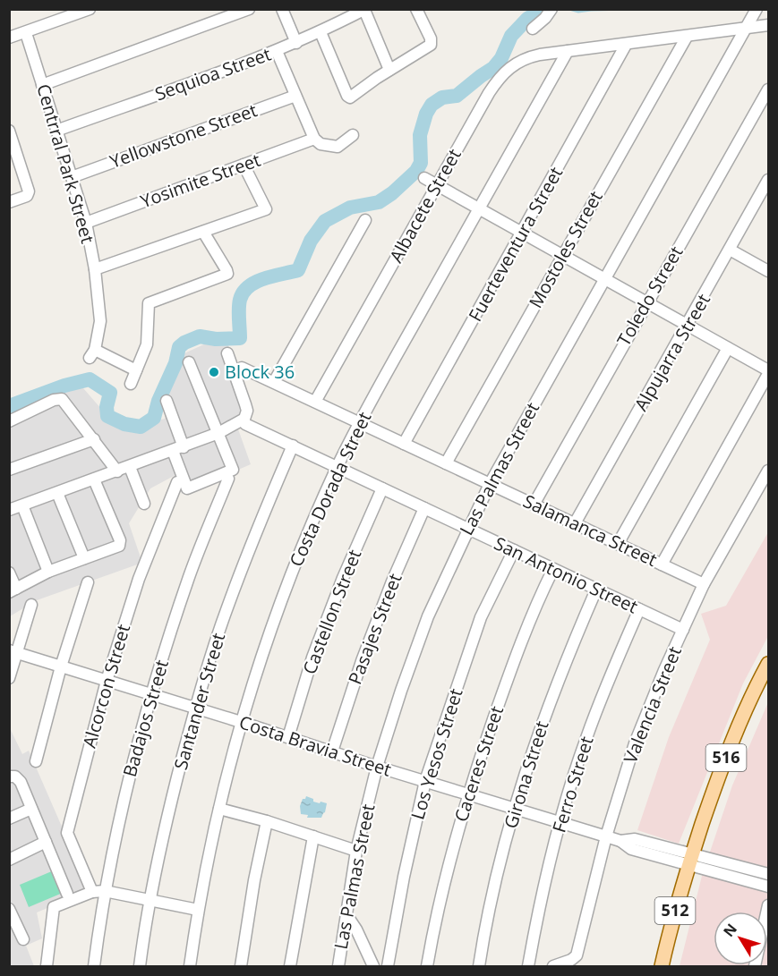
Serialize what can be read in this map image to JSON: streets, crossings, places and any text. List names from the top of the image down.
{
  "streets": {
    "main road": ["516", "512"],
    "street": [
      "Sequioa Street",
      "Yellowstone Street",
      "Centrral Park Street",
      "Yosimite Street",
      "Albacete Street",
      "Fuerteventura Street",
      "Mostoles Street",
      "Toledo Street",
      "Alpujarra Street",
      "Las Palmas Street",
      "Costa Dorada Street",
      "Salamanca Street",
      "San Antonio Street",
      "Castellon Street",
      "Pasajes Street",
      "Alcorcon Street",
      "Santander Street",
      "Valencia Street",
      "Badajos Street",
      "Costa Bravia Street",
      "Los Yesos Street",
      "Caceres Street",
      "Girona Street",
      "Ferro Street"
    ]
  },
  "crossings": [
    ["Sequioa Street", "Centrral Park Street"],
    ["Yellowstone Street", "Centrral Park Street"],
    ["Centrral Park Street", "Yosimite Street"],
    ["Albacete Street", "Fuerteventura Street"],
    ["Albacete Street", "Mostoles Street"],
    ["Albacete Street", "Las Palmas Street"],
    ["Albacete Street", "Costa Dorada Street"],
    ["Albacete Street", "Salamanca Street"],
    ["Fuerteventura Street", "Salamanca Street"],
    ["Mostoles Street", "Salamanca Street"],
    ["Toledo Street", "Salamanca Street"],
    ["Alpujarra Street", "Salamanca Street"],
    ["Las Palmas Street", "Salamanca Street"],
    ["Las Palmas Street", "San Antonio Street"],
    ["Las Palmas Street", "Costa Bravia Street"],
    ["Costa Dorada Street", "Salamanca Street"],
    ["Costa Dorada Street", "San Antonio Street"],
    ["Costa Dorada Street", "Costa Bravia Street"],
    ["Salamanca Street", "Valencia Street"],
    ["San Antonio Street", "Castellon Street"],
    ["San Antonio Street", "Pasajes Street"],
    ["San Antonio Street", "Santander Street"],
    ["San Antonio Street", "Valencia Street"],
    ["San Antonio Street", "Los Yesos Street"],
    ["San Antonio Street", "Caceres Street"],
    ["San Antonio Street", "Girona Street"],
    ["San Antonio Street", "Ferro Street"],
    ["Castellon Street", "Costa Bravia Street"],
    ["Pasajes Street", "Costa Bravia Street"],
    ["Alcorcon Street", "Costa Bravia Street"],
    ["Santander Street", "Costa Bravia Street"],
    ["Valencia Street", "Costa Bravia Street"],
    ["Badajos Street", "Costa Bravia Street"],
    ["Costa Bravia Street", "Los Yesos Street"],
    ["Costa Bravia Street", "516"],
    ["Costa Bravia Street", "Caceres Street"],
    ["Costa Bravia Street", "Girona Street"],
    ["Costa Bravia Street", "Ferro Street"],
    ["Costa Bravia Street", "512"],
    ["516", "512"]
  ],
  "places": ["Block 36"],
  "north": "top left"
}
